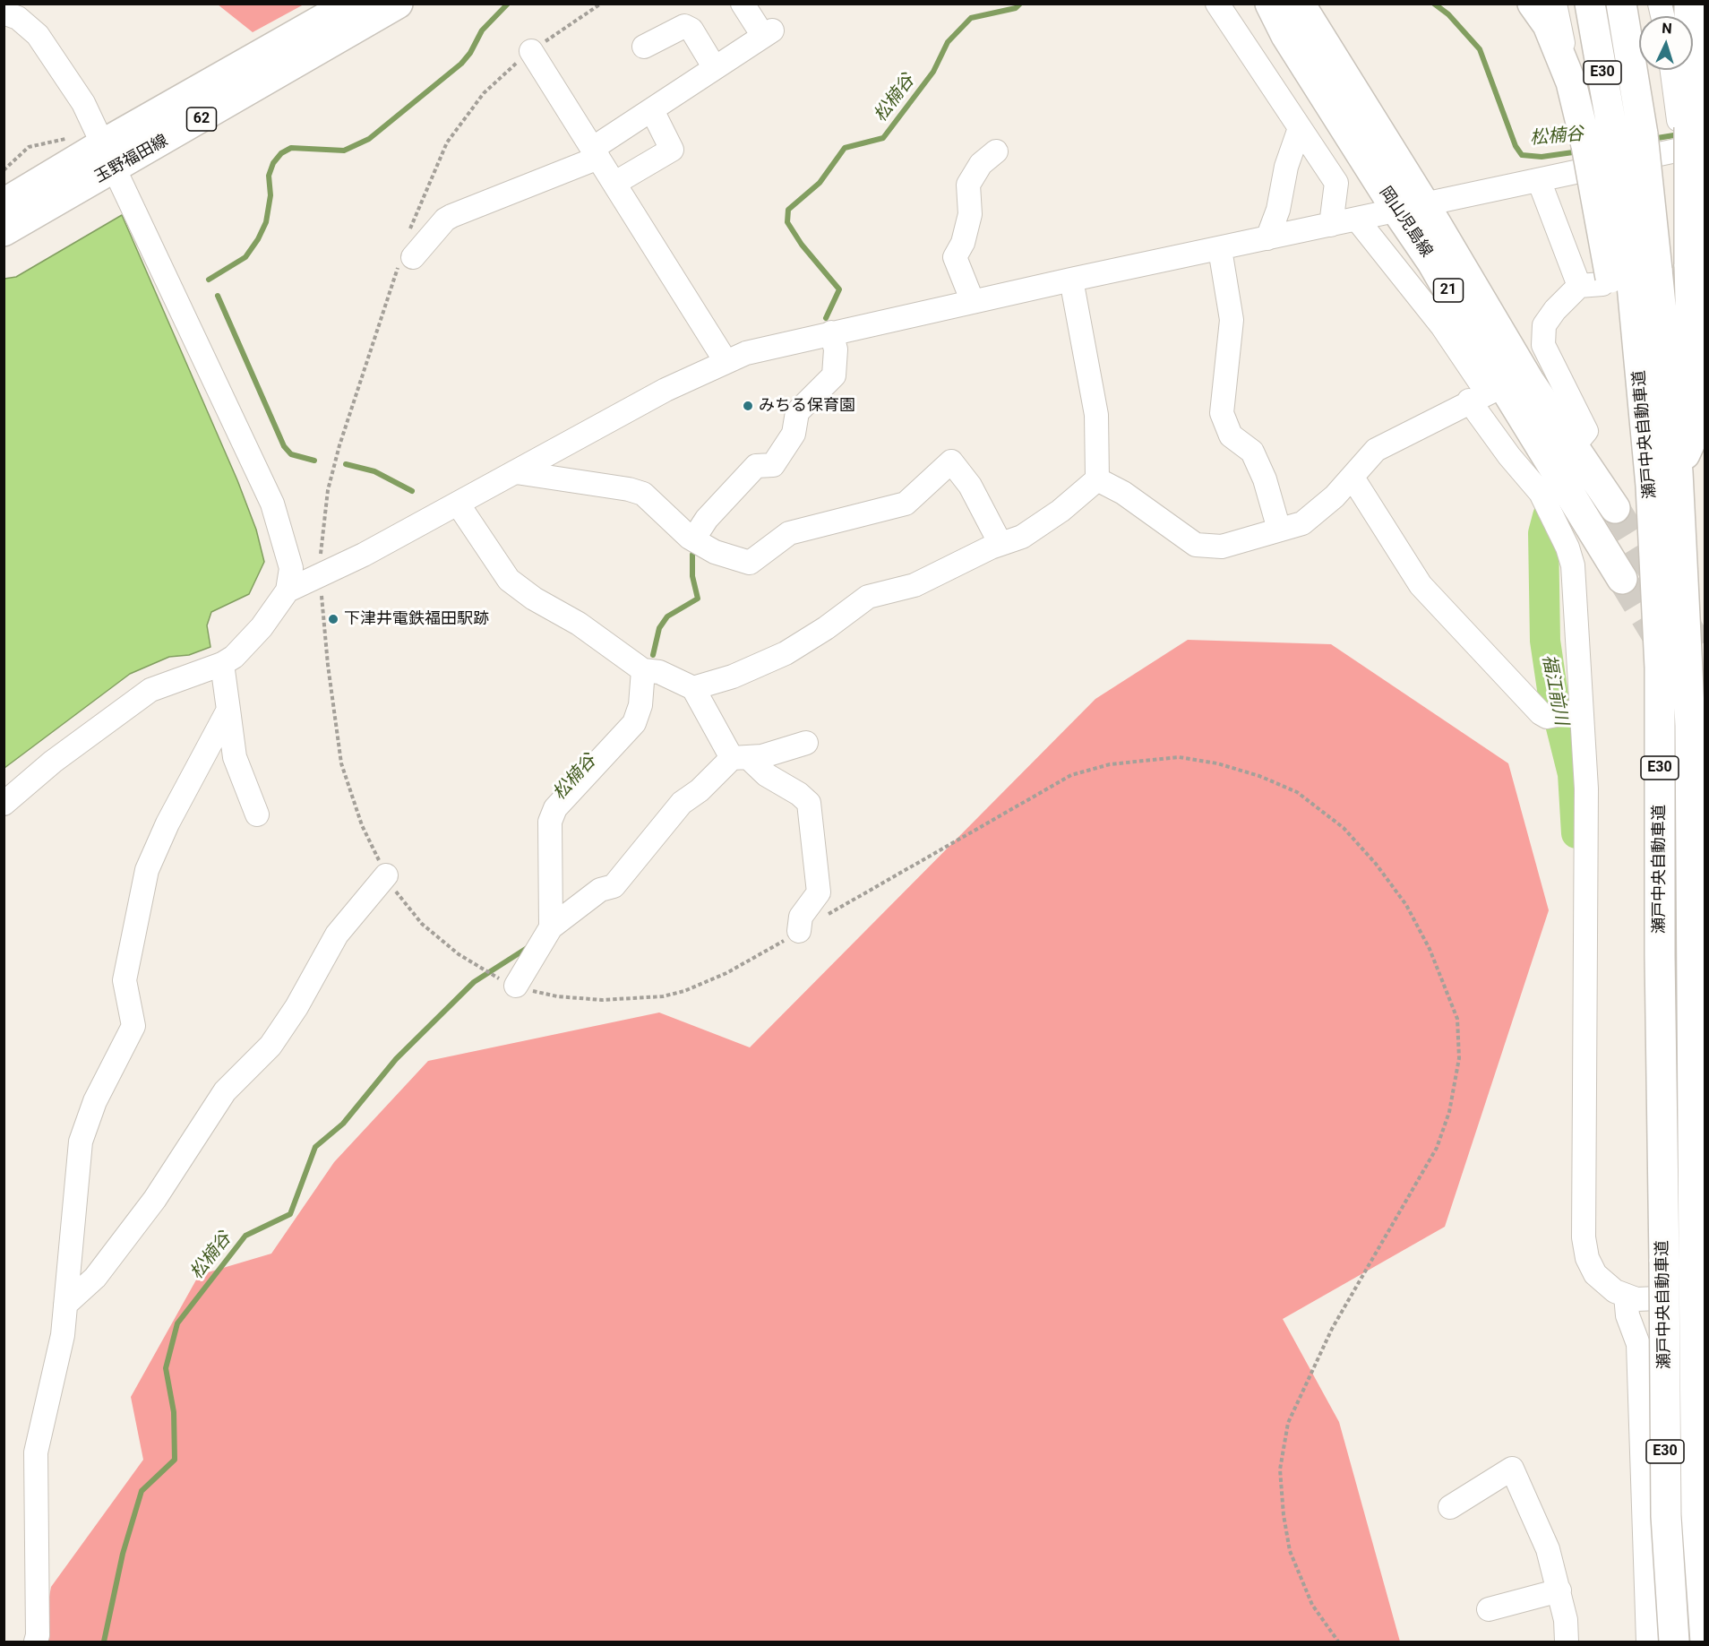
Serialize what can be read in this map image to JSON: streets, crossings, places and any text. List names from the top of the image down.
{
  "streets": {
    "main road": [
      "E30",
      "62",
      "玉野福田線",
      "岡山児島線",
      "21",
      "瀬戸中央自動車道"
    ]
  },
  "water": ["松楠谷", "福江前川"],
  "places": ["みちる保育園", "下津井電鉄福田駅跡"],
  "north": "top"
}
